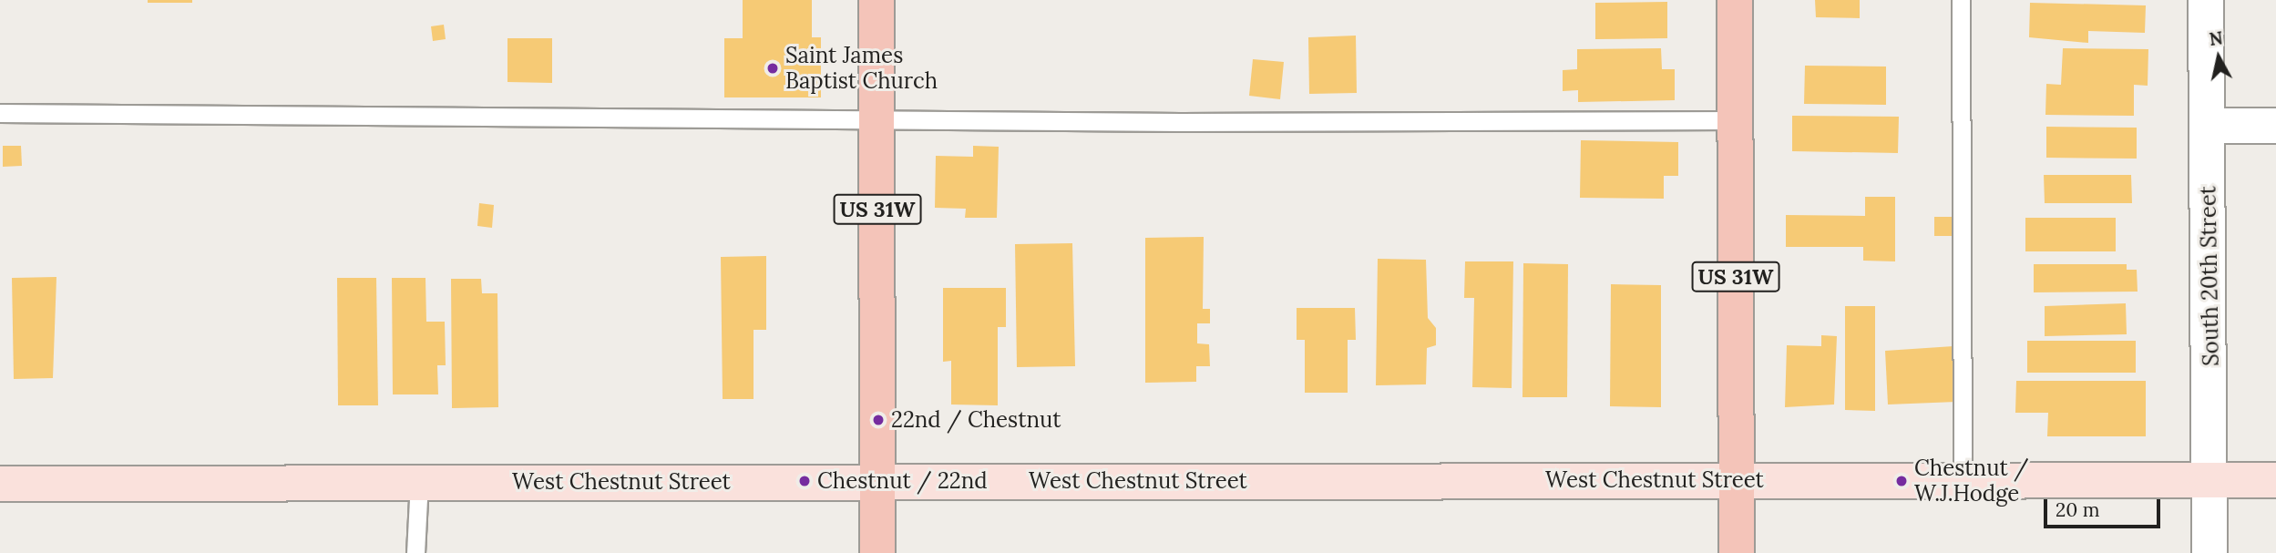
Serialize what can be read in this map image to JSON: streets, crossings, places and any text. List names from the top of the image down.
{
  "streets": {
    "main road": ["US 31W", "West Chestnut Street"],
    "street": ["South 20th Street"]
  },
  "crossings": [
    ["US 31W", "West Chestnut Street"],
    ["South 20th Street", "West Chestnut Street"]
  ],
  "places": [
    "Saint James Baptist Church",
    "22nd / Chestnut",
    "Chestnut / 22nd",
    "Chestnut / W.J.Hodge"
  ],
  "scale_bar": "20 m",
  "north": "top"
}
